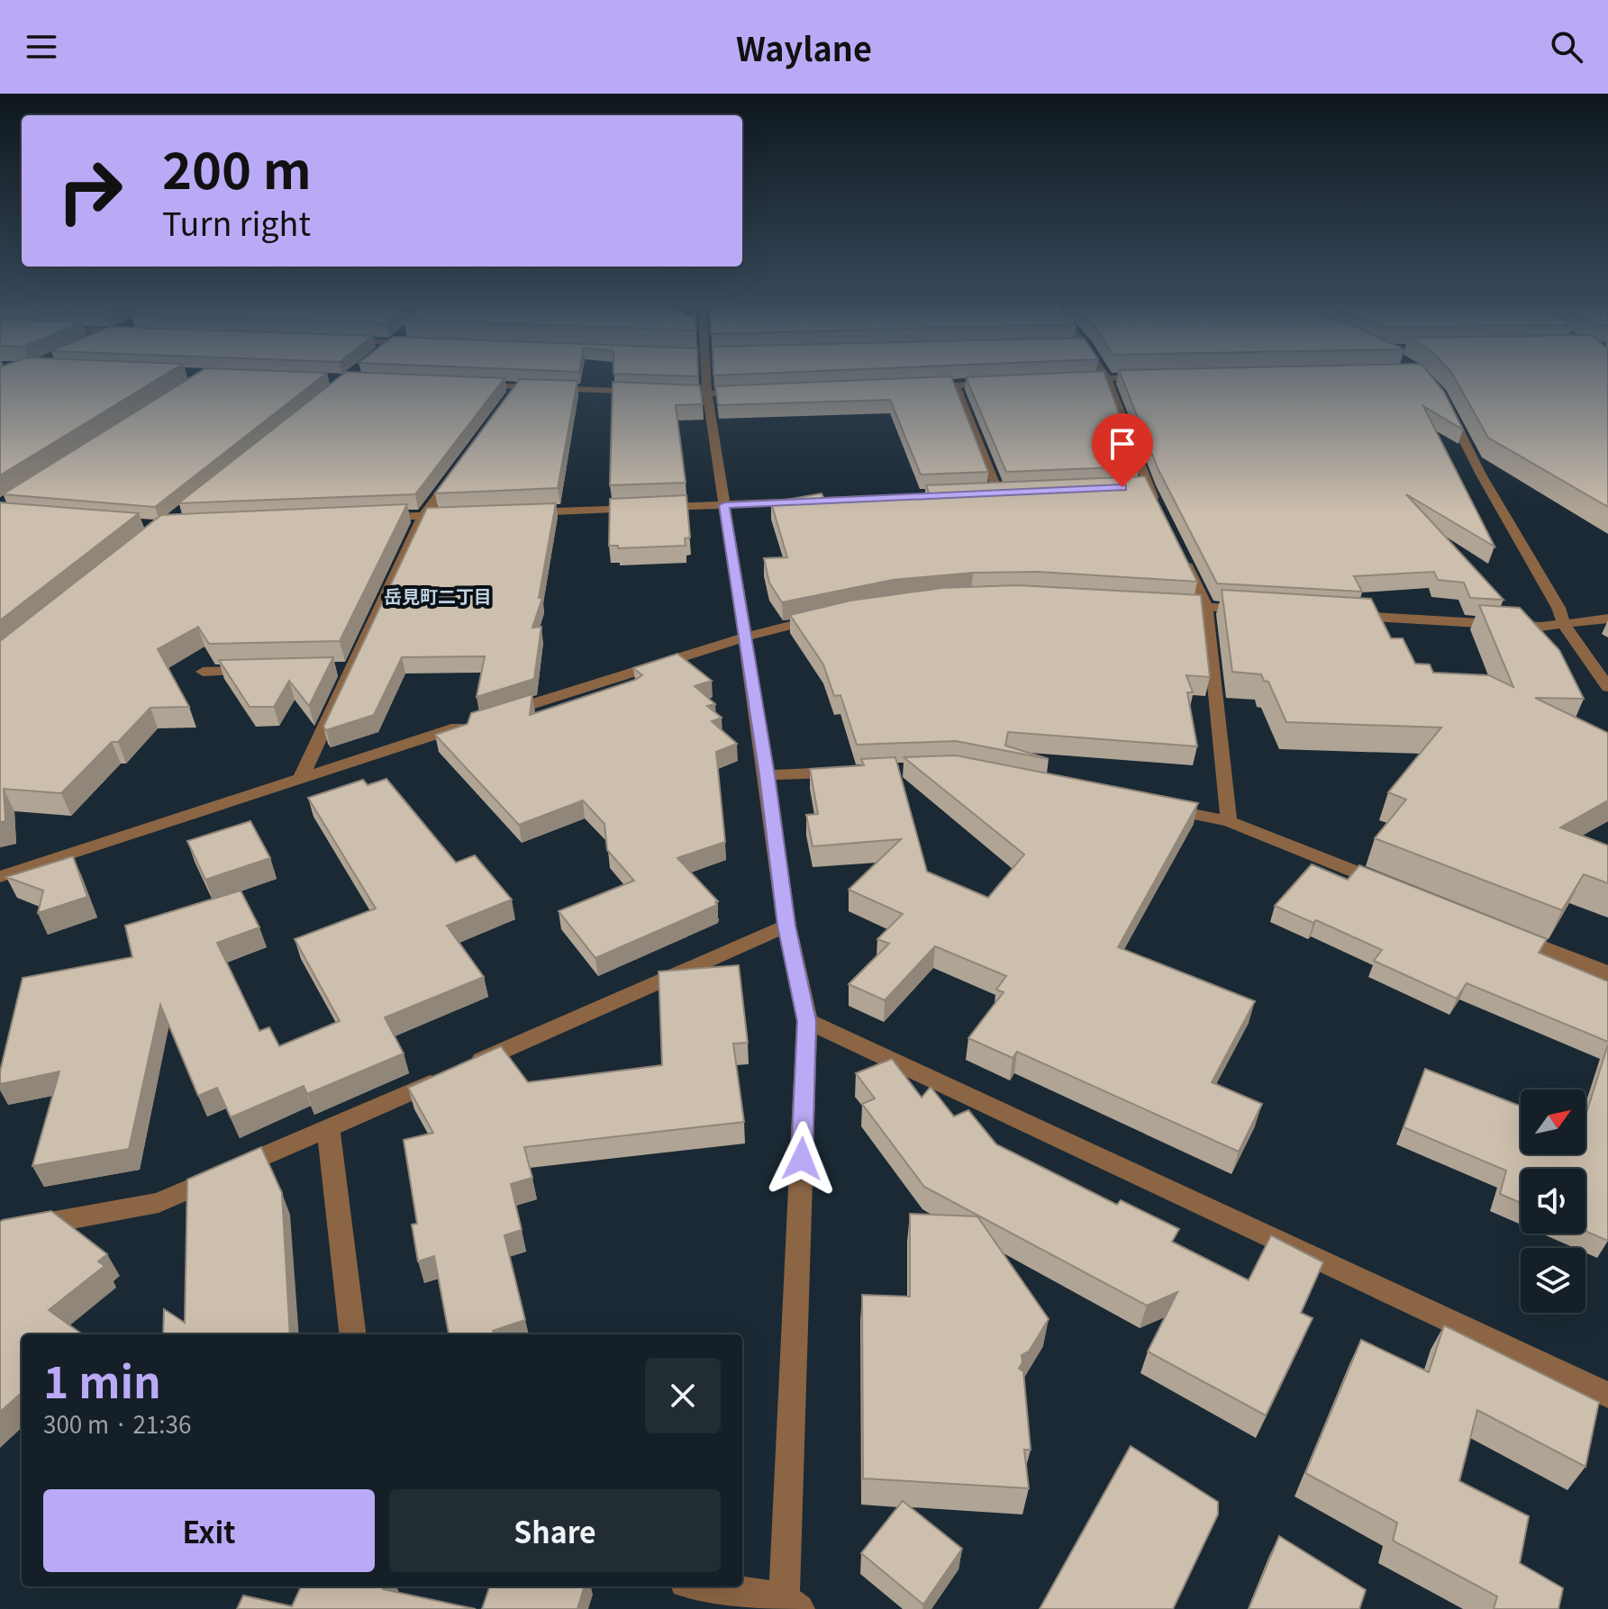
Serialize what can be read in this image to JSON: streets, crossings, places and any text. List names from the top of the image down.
{
  "districts": ["岳見町二丁目"],
  "north": "top right",
  "page": {
    "header": "Waylane",
    "turn": ["200 m", "Turn right"],
    "heading": ["1 min", "300 m · 21:36"],
    "buttons": ["Exit", "Share"]
  }
}
